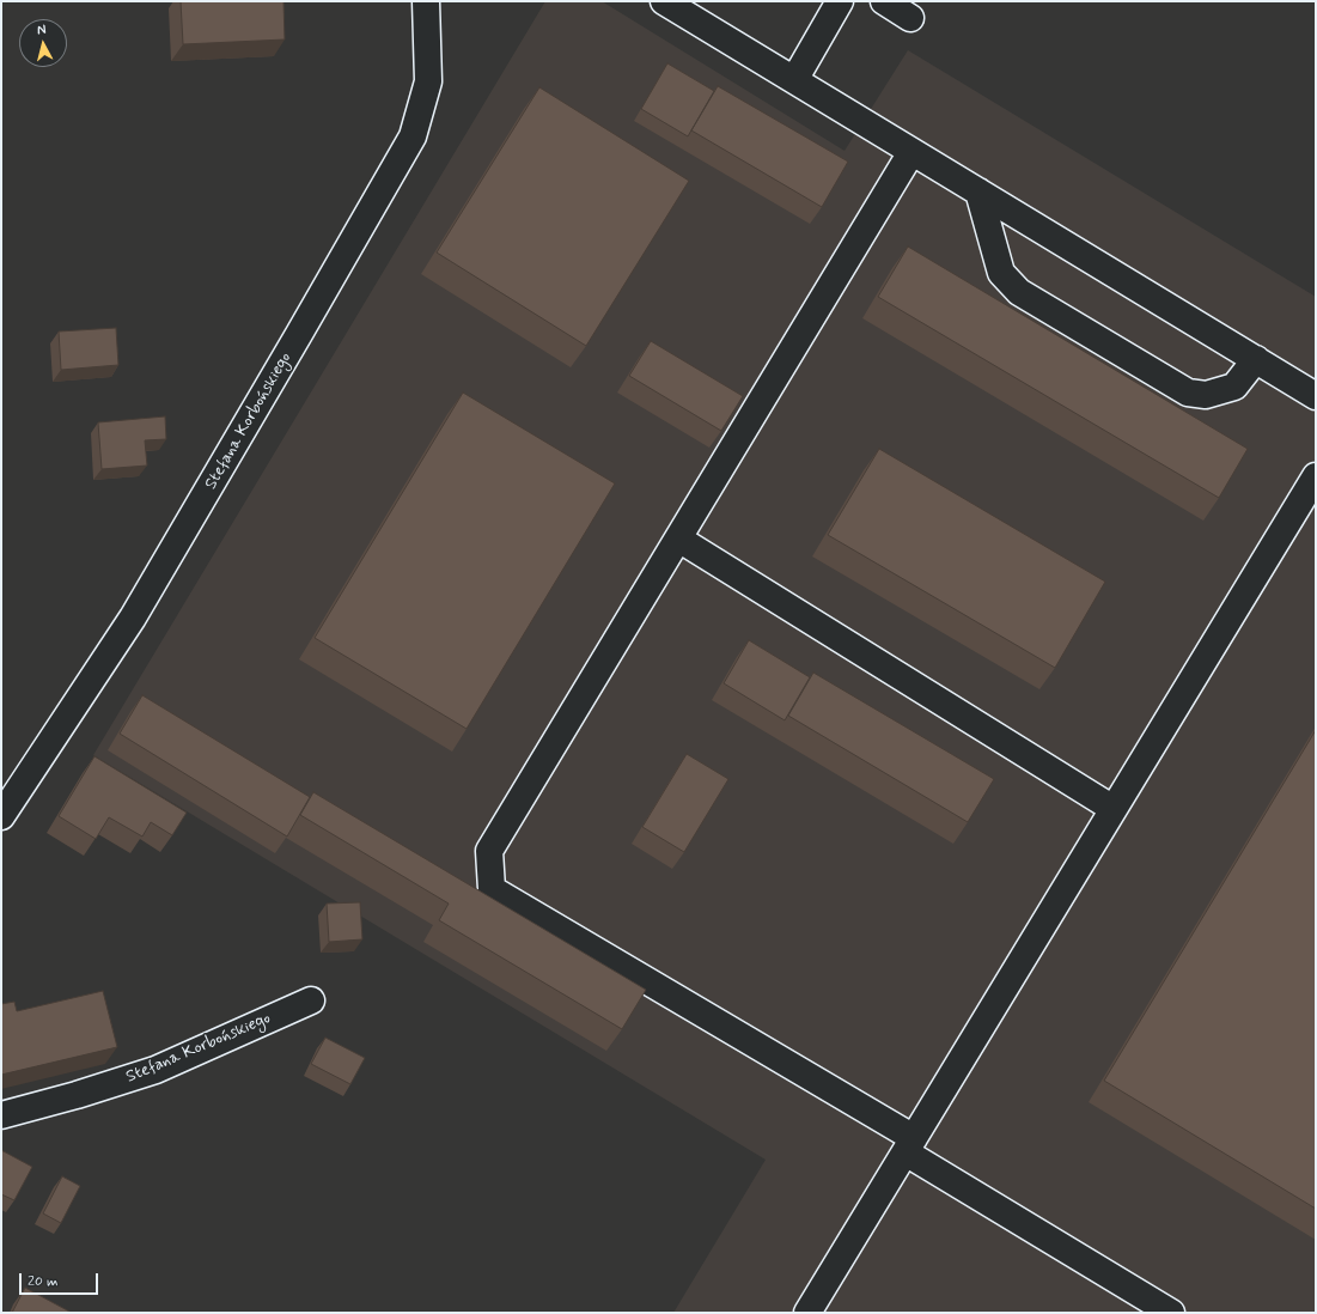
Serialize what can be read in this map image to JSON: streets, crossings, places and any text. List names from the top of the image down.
{
  "streets": {
    "street": ["Stefana Korbońskiego"]
  },
  "scale_bar": "20 m",
  "north": "top"
}
